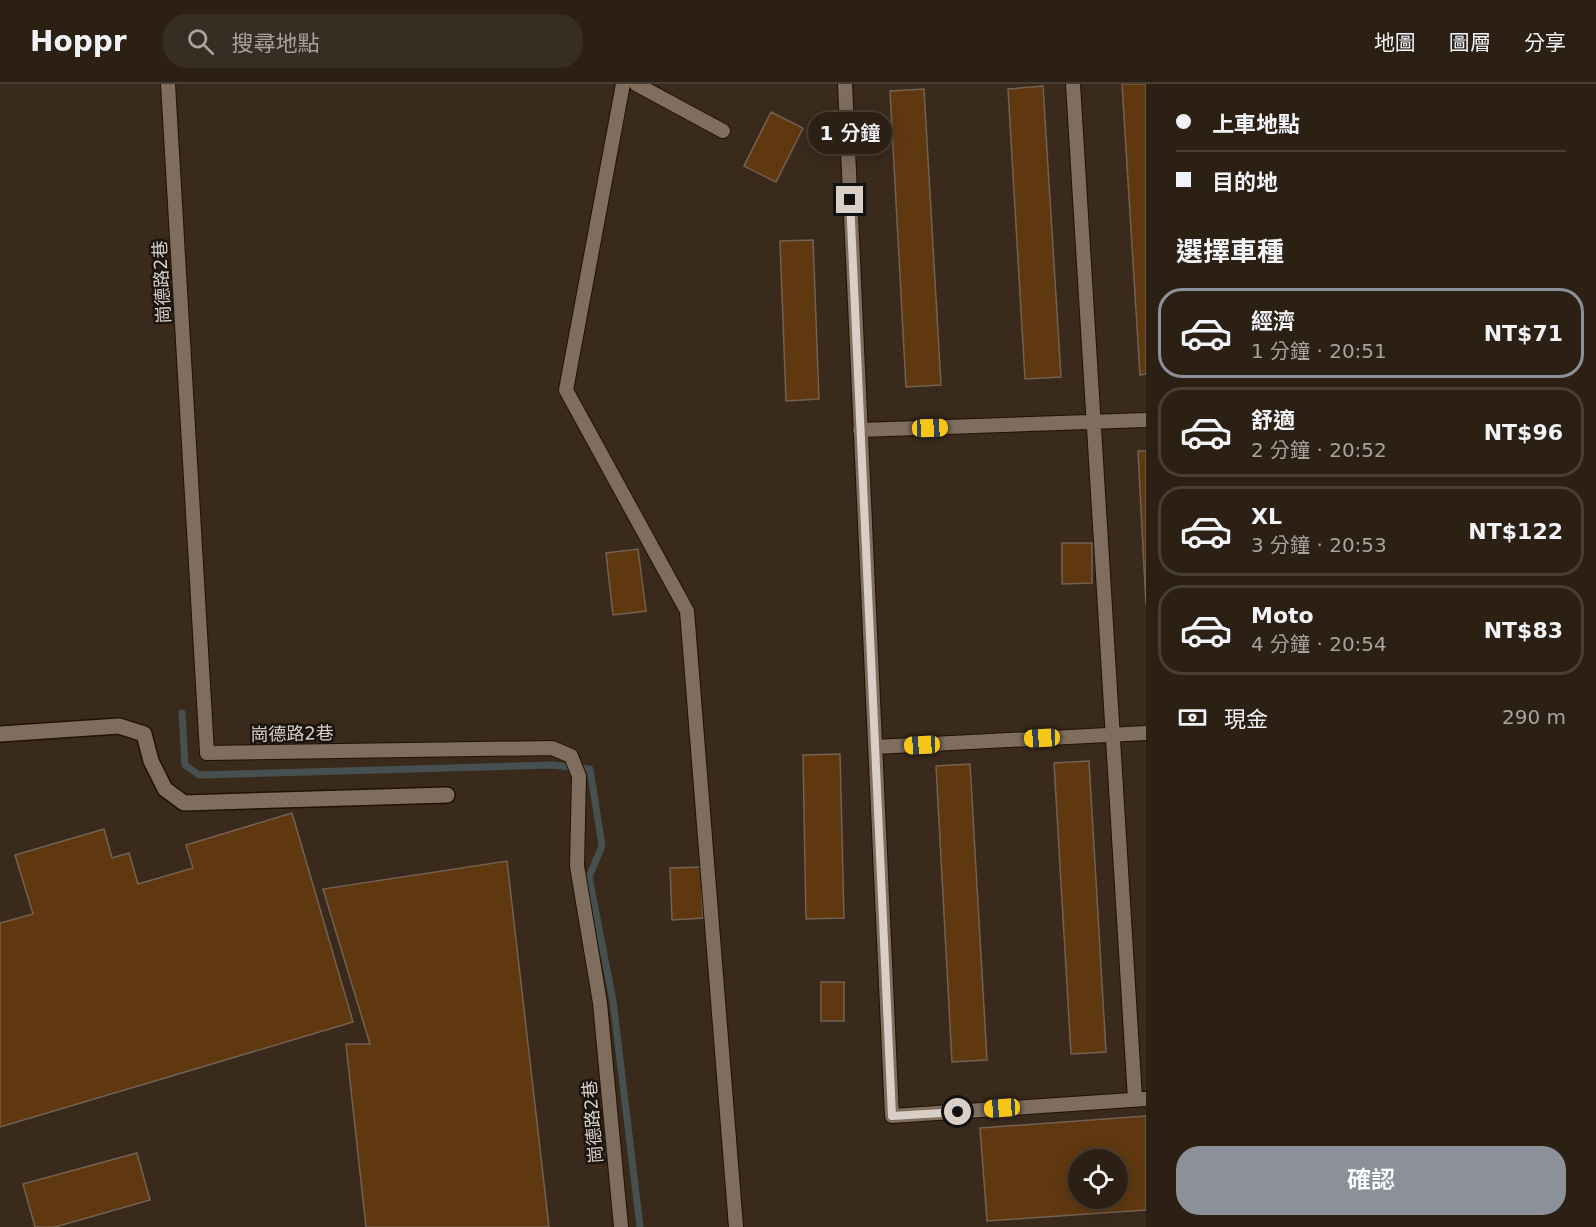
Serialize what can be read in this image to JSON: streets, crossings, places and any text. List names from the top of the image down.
{
  "streets": {
    "lane": ["崗德路2巷"]
  },
  "page": {
    "header": "Hoppr",
    "search": "搜尋地點",
    "nav": ["地圖", "圖層", "分享"],
    "banner": ["上車地點", "目的地"],
    "bubble": "1 分鐘",
    "heading": "選擇車種",
    "list": [
      {
        "name": "經濟",
        "note": "1 分鐘 · 20:51",
        "value": "NT$71"
      },
      {
        "name": "舒適",
        "note": "2 分鐘 · 20:52",
        "value": "NT$96"
      },
      {
        "name": "XL",
        "note": "3 分鐘 · 20:53",
        "value": "NT$122"
      },
      {
        "name": "Moto",
        "note": "4 分鐘 · 20:54",
        "value": "NT$83"
      }
    ],
    "pay": ["現金", "290 m"],
    "buttons": "確認"
  }
}
